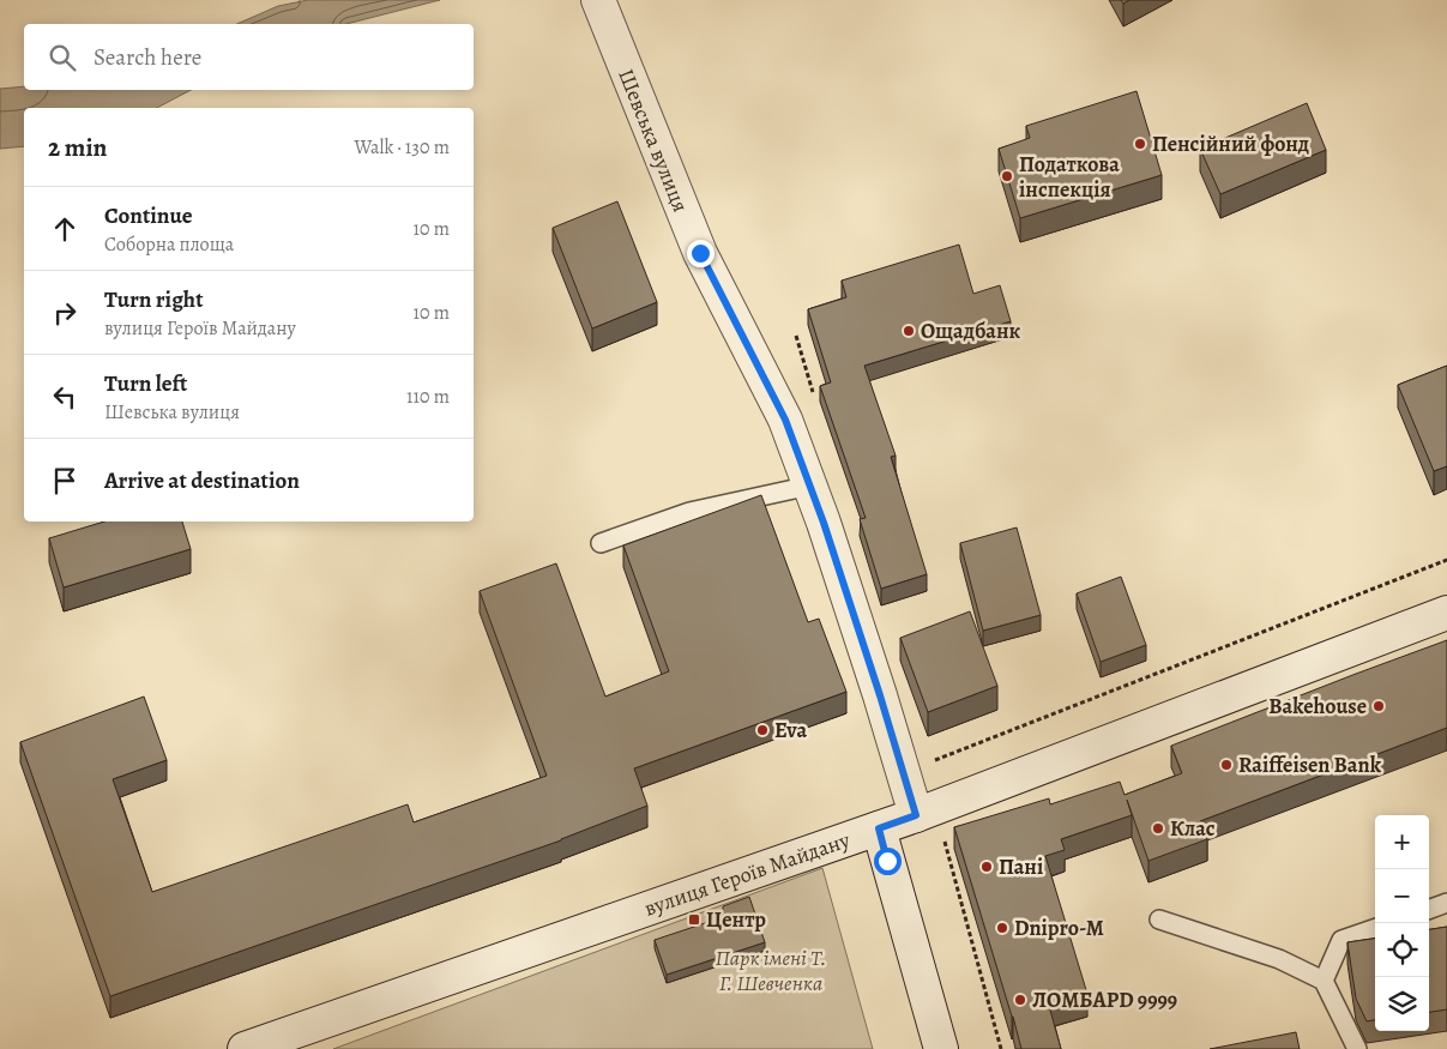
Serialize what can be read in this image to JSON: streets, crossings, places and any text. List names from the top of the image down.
{
  "streets": {
    "main road": ["Шевська вулиця", "вулиця Героїв Майдану"]
  },
  "crossings": [
    ["Шевська вулиця", "вулиця Героїв Майдану"]
  ],
  "parks": ["Парк імені Т. Г. Шевченка"],
  "places": {
    "other": [
      "Пенсійний фонд",
      "Податкова інспекція",
      "Ощадбанк",
      "Bakehouse",
      "Eva",
      "Raiffeisen Bank",
      "Клас",
      "Пані",
      "Dnipro-M",
      "ЛОМБАРD 9999"
    ],
    "transit": ["Центр"]
  },
  "page": {
    "search": "Search here",
    "heading": ["2 min", "Walk · 130 m"],
    "list": [
      ["Continue", "Соборна площа", "10 m"],
      ["Turn right", "вулиця Героїв Майдану", "10 m"],
      ["Turn left", "Шевська вулиця", "110 m"],
      "Arrive at destination"
    ],
    "map_buttons": ["+", "−"]
  }
}
